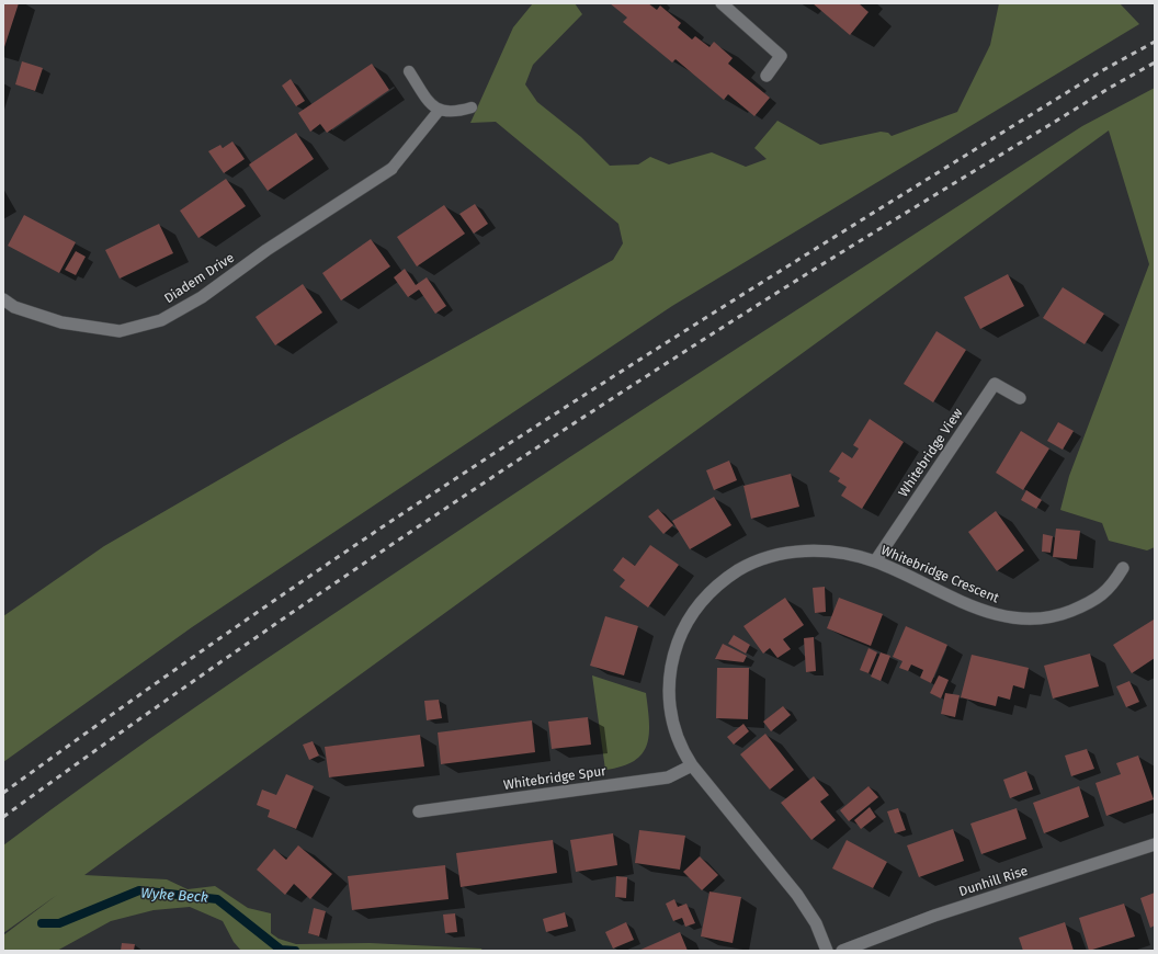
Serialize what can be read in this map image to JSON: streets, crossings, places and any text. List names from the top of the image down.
{
  "streets": {
    "street": [
      "Diadem Drive",
      "Whitebridge View",
      "Whitebridge Crescent",
      "Whitebridge Spur",
      "Dunhill Rise"
    ]
  },
  "crossings": [
    ["Whitebridge View", "Whitebridge Crescent"],
    ["Whitebridge Crescent", "Whitebridge Spur"]
  ],
  "water": ["Wyke Beck"]
}
